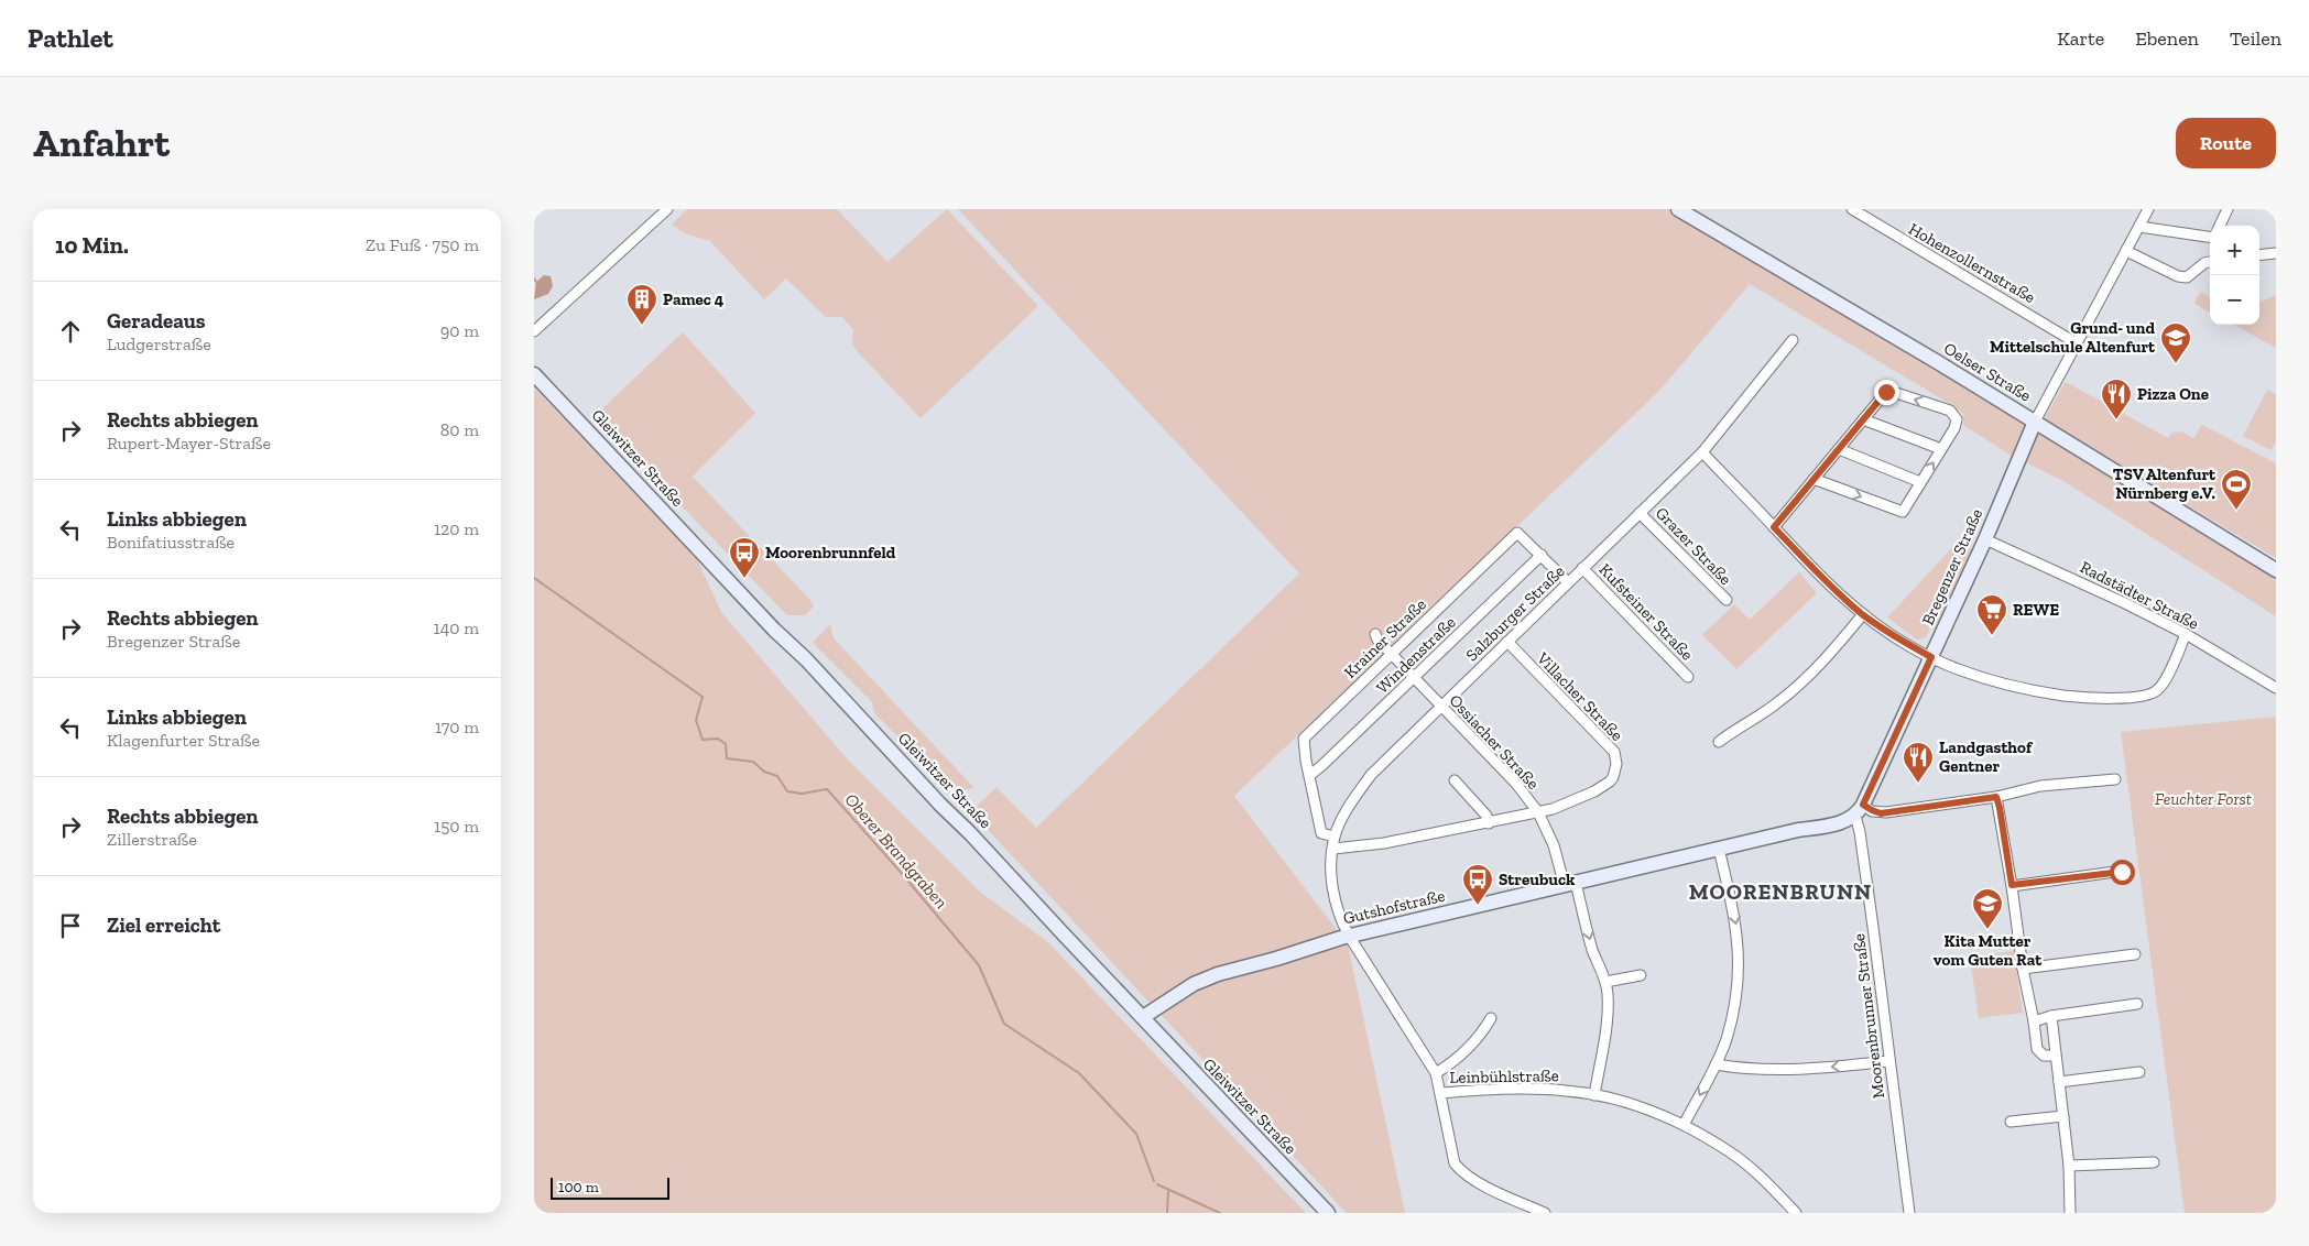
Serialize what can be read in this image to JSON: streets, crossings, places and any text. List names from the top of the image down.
{
  "streets": {
    "main road": [
      "Oelser Straße",
      "Gleiwitzer Straße",
      "Bregenzer Straße",
      "Gutshofstraße"
    ],
    "street": [
      "Hohenzollernstraße",
      "Grazer Straße",
      "Radstädter Straße",
      "Kufsteiner Straße",
      "Salzburger Straße",
      "Krainer Straße",
      "Windenstraße",
      "Villacher Straße",
      "Ossiacher Straße",
      "Moorenbrunner Straße",
      "Leinbühlstraße"
    ]
  },
  "crossings": [
    ["Oelser Straße", "Bregenzer Straße"],
    ["Gleiwitzer Straße", "Gutshofstraße"],
    ["Grazer Straße", "Salzburger Straße"],
    ["Bregenzer Straße", "Radstädter Straße"],
    ["Bregenzer Straße", "Gutshofstraße"],
    ["Bregenzer Straße", "Moorenbrunner Straße"],
    ["Kufsteiner Straße", "Salzburger Straße"],
    ["Salzburger Straße", "Krainer Straße"],
    ["Salzburger Straße", "Villacher Straße"],
    ["Salzburger Straße", "Ossiacher Straße"],
    ["Salzburger Straße", "Gutshofstraße"],
    ["Krainer Straße", "Windenstraße"],
    ["Krainer Straße", "Ossiacher Straße"],
    ["Windenstraße", "Ossiacher Straße"],
    ["Villacher Straße", "Ossiacher Straße"],
    ["Ossiacher Straße", "Gutshofstraße"],
    ["Ossiacher Straße", "Leinbühlstraße"],
    ["Gutshofstraße", "Moorenbrunner Straße"]
  ],
  "districts": ["MOORENBRUNN"],
  "water": ["Oberer Brandgraben"],
  "parks": ["Feuchter Forst"],
  "places": {
    "building": ["Pamec 4"],
    "school or university": ["Grund- und Mittelschule Altenfurt", "Kita Mutter vom Guten Rat"],
    "restaurant": ["Pizza One", "Landgasthof Gentner"],
    "sports": ["TSV Altenfurt Nürnberg e.V."],
    "bus stop": ["Moorenbrunnfeld", "Streubuck"],
    "supermarket": ["REWE"]
  },
  "scale_bar": "100 m",
  "page": {
    "header": "Pathlet",
    "nav": ["Karte", "Ebenen", "Teilen"],
    "buttons": "Route",
    "title": "Anfahrt",
    "heading": ["10 Min.", "Zu Fuß · 750 m"],
    "map_buttons": ["+", "−"],
    "list": [
      ["Geradeaus", "Ludgerstraße", "90 m"],
      ["Rechts abbiegen", "Rupert-Mayer-Straße", "80 m"],
      ["Links abbiegen", "Bonifatiusstraße", "120 m"],
      ["Rechts abbiegen", "Bregenzer Straße", "140 m"],
      ["Links abbiegen", "Klagenfurter Straße", "170 m"],
      ["Rechts abbiegen", "Zillerstraße", "150 m"],
      "Ziel erreicht"
    ],
    "scale": "100 m"
  }
}
